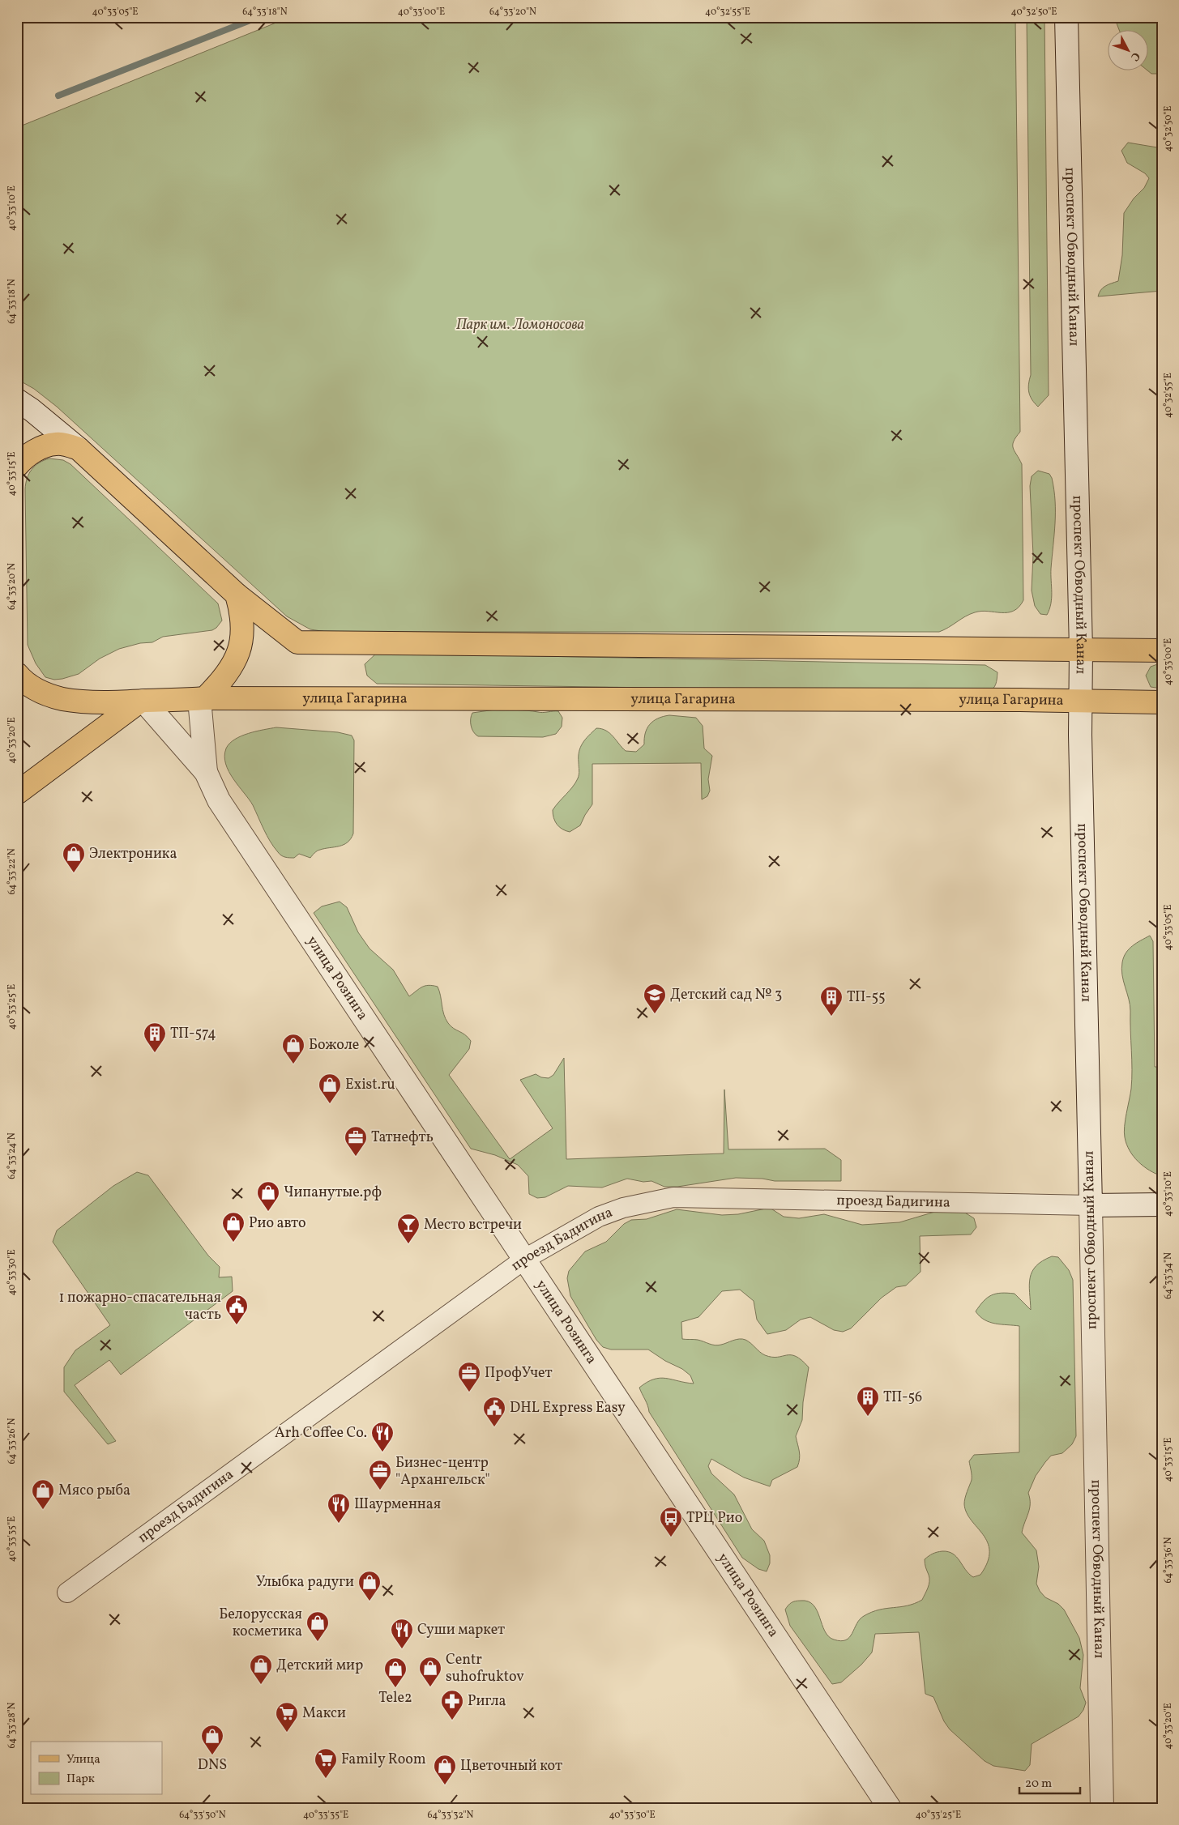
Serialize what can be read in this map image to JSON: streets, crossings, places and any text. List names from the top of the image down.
{
  "streets": {
    "main road": ["улица Гагарина"],
    "street": ["проспект Обводный Канал", "улица Розинга", "проезд Бадигина"]
  },
  "crossings": [
    ["проспект Обводный Канал", "улица Гагарина"],
    ["проспект Обводный Канал", "проезд Бадигина"],
    ["улица Розинга", "проезд Бадигина"]
  ],
  "parks": ["Парк им. Ломоносова"],
  "places": {
    "shop": [
      "Электроника",
      "Божоле",
      "Exist.ru",
      "Чипанутые.рф",
      "Рио авто",
      "Мясо рыба",
      "Улыбка радуги",
      "Белорусская косметика",
      "Детский мир",
      "Centr suhofruktov",
      "Tele2",
      "DNS",
      "Цветочный кот"
    ],
    "school or university": ["Детский сад № 3"],
    "building": ["ТП-55", "ТП-574", "ТП-56"],
    "office": ["Татнефть", "ПрофУчет", "Бизнес-центр \"Архангельск\""],
    "bar": ["Место встречи"],
    "public building": ["1 пожарно-спасательная часть", "DHL Express Easy"],
    "restaurant": ["Arh Coffee Co.", "Шаурменная", "Суши маркет"],
    "bus stop": ["ТРЦ Рио"],
    "pharmacy": ["Ригла"],
    "supermarket": ["Макси", "Family Room"]
  },
  "legend": ["Улица", "Парк"],
  "scale_bar": "20 m",
  "north": "bottom right",
  "coordinates": [
    "40°33'05\"E",
    "64°33'18\"N",
    "40°33'00\"E",
    "64°33'20\"N",
    "40°32'55\"E",
    "40°32'50\"E",
    "40°33'10\"E",
    "40°33'15\"E",
    "40°33'20\"E",
    "64°33'22\"N",
    "40°33'25\"E",
    "64°33'24\"N",
    "40°33'30\"E",
    "64°33'34\"N",
    "64°33'26\"N",
    "40°33'35\"E",
    "64°33'36\"N",
    "64°33'28\"N",
    "64°33'30\"N",
    "64°33'32\"N"
  ]
}
